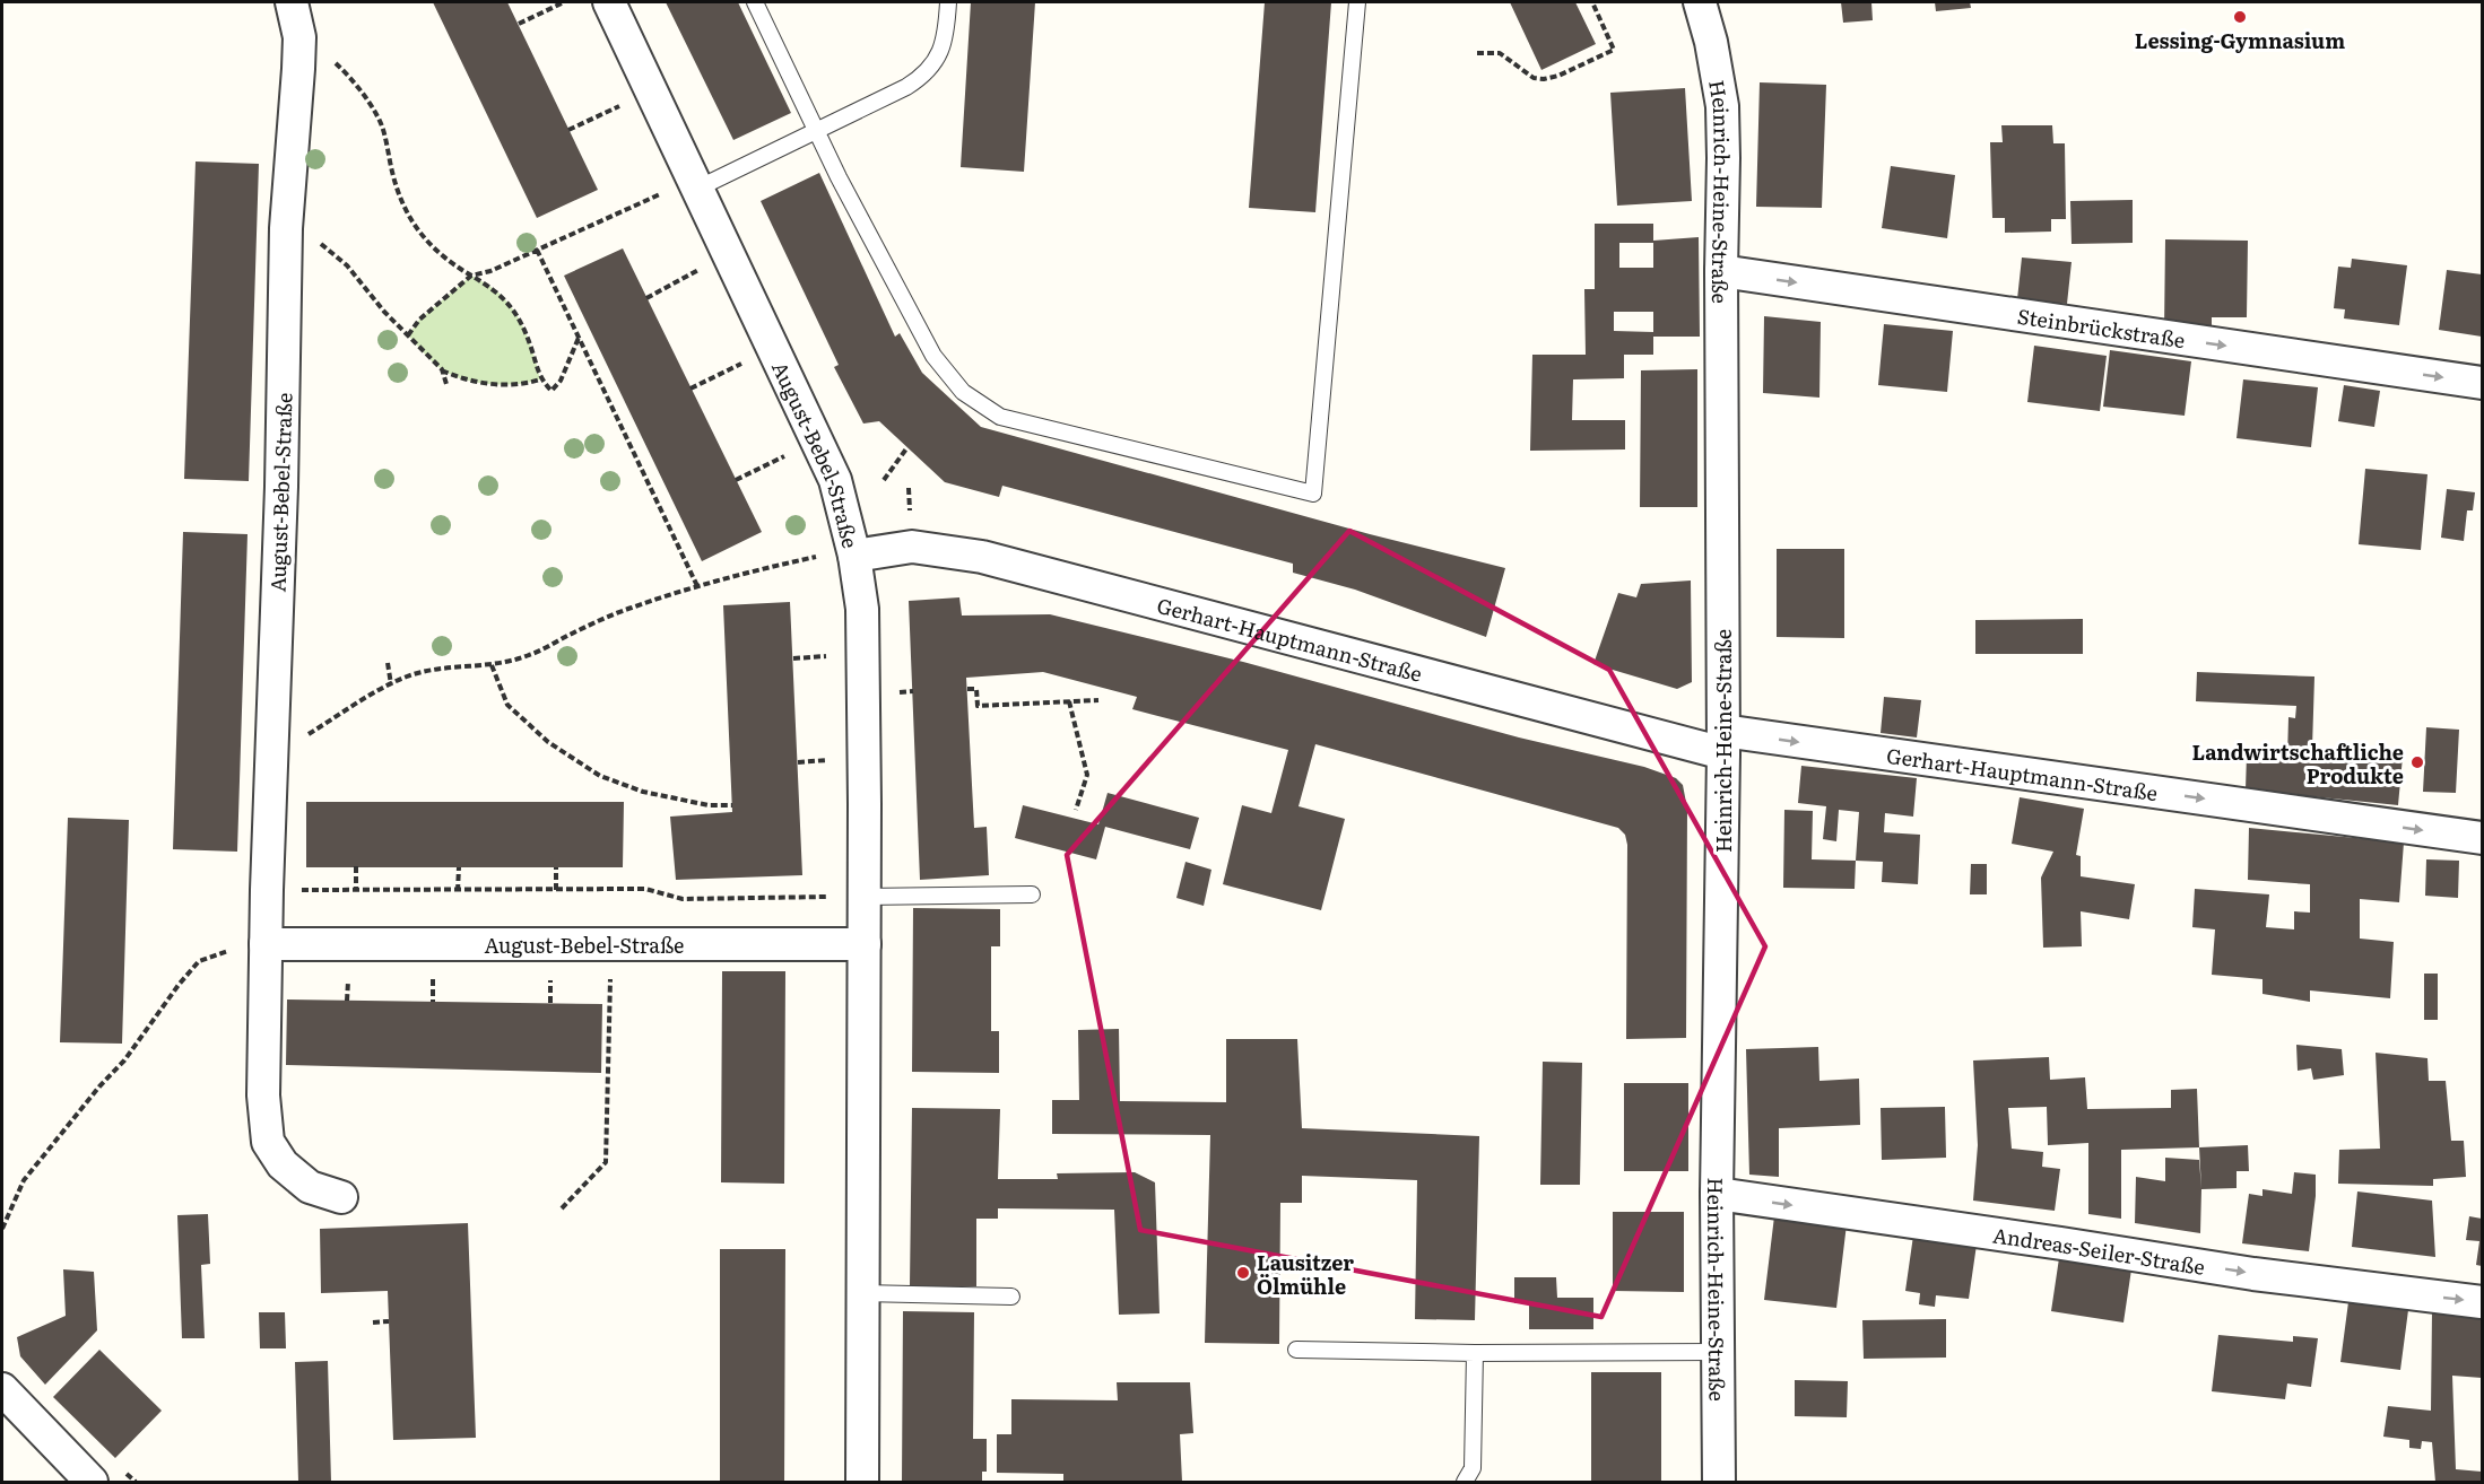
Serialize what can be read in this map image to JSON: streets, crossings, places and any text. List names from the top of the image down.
{
  "streets": {
    "street": [
      "Heinrich-Heine-Straße",
      "Steinbrückstraße",
      "August-Bebel-Straße",
      "Gerhart-Hauptmann-Straße",
      "Andreas-Seiler-Straße"
    ]
  },
  "crossings": [
    ["Heinrich-Heine-Straße", "Steinbrückstraße"],
    ["Heinrich-Heine-Straße", "Gerhart-Hauptmann-Straße"],
    ["Heinrich-Heine-Straße", "Andreas-Seiler-Straße"],
    ["August-Bebel-Straße", "Gerhart-Hauptmann-Straße"]
  ],
  "one_way": ["Steinbrückstraße", "Gerhart-Hauptmann-Straße", "Andreas-Seiler-Straße"],
  "places": ["Lessing-Gymnasium", "Landwirtschaftliche Produkte", "Lausitzer Ölmühle"]
}
